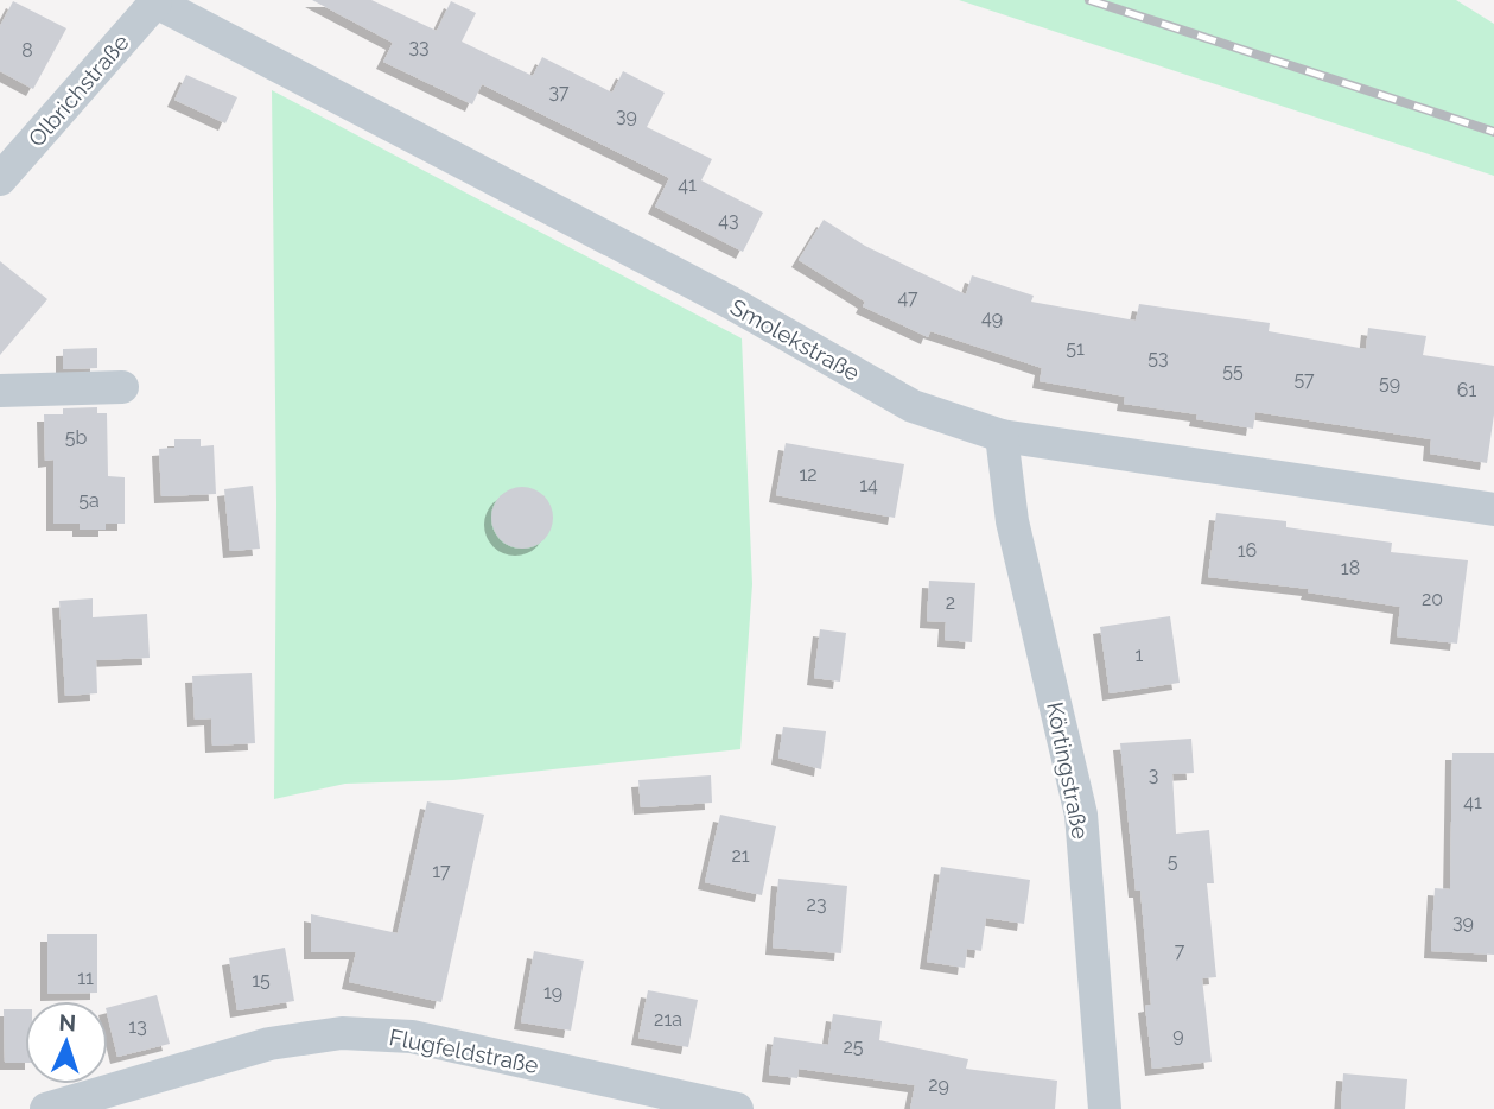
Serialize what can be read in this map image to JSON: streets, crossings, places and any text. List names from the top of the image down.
{
  "streets": {
    "street": [
      "Olbrichstraße",
      "Smolekstraße",
      "Körtingstraße",
      "Flugfeldstraße"
    ]
  },
  "crossings": [
    ["Olbrichstraße", "Smolekstraße"],
    ["Smolekstraße", "Körtingstraße"]
  ],
  "house_numbers": [
    "33",
    "8",
    "37",
    "39",
    "41",
    "43",
    "47",
    "49",
    "51",
    "53",
    "55",
    "57",
    "59",
    "61",
    "5b",
    "12",
    "14",
    "5a",
    "16",
    "18",
    "20",
    "2",
    "1",
    "3",
    "41",
    "21",
    "5",
    "17",
    "23",
    "39",
    "7",
    "11",
    "15",
    "19",
    "21a",
    "13",
    "9",
    "25",
    "29"
  ],
  "north": "top"
}
